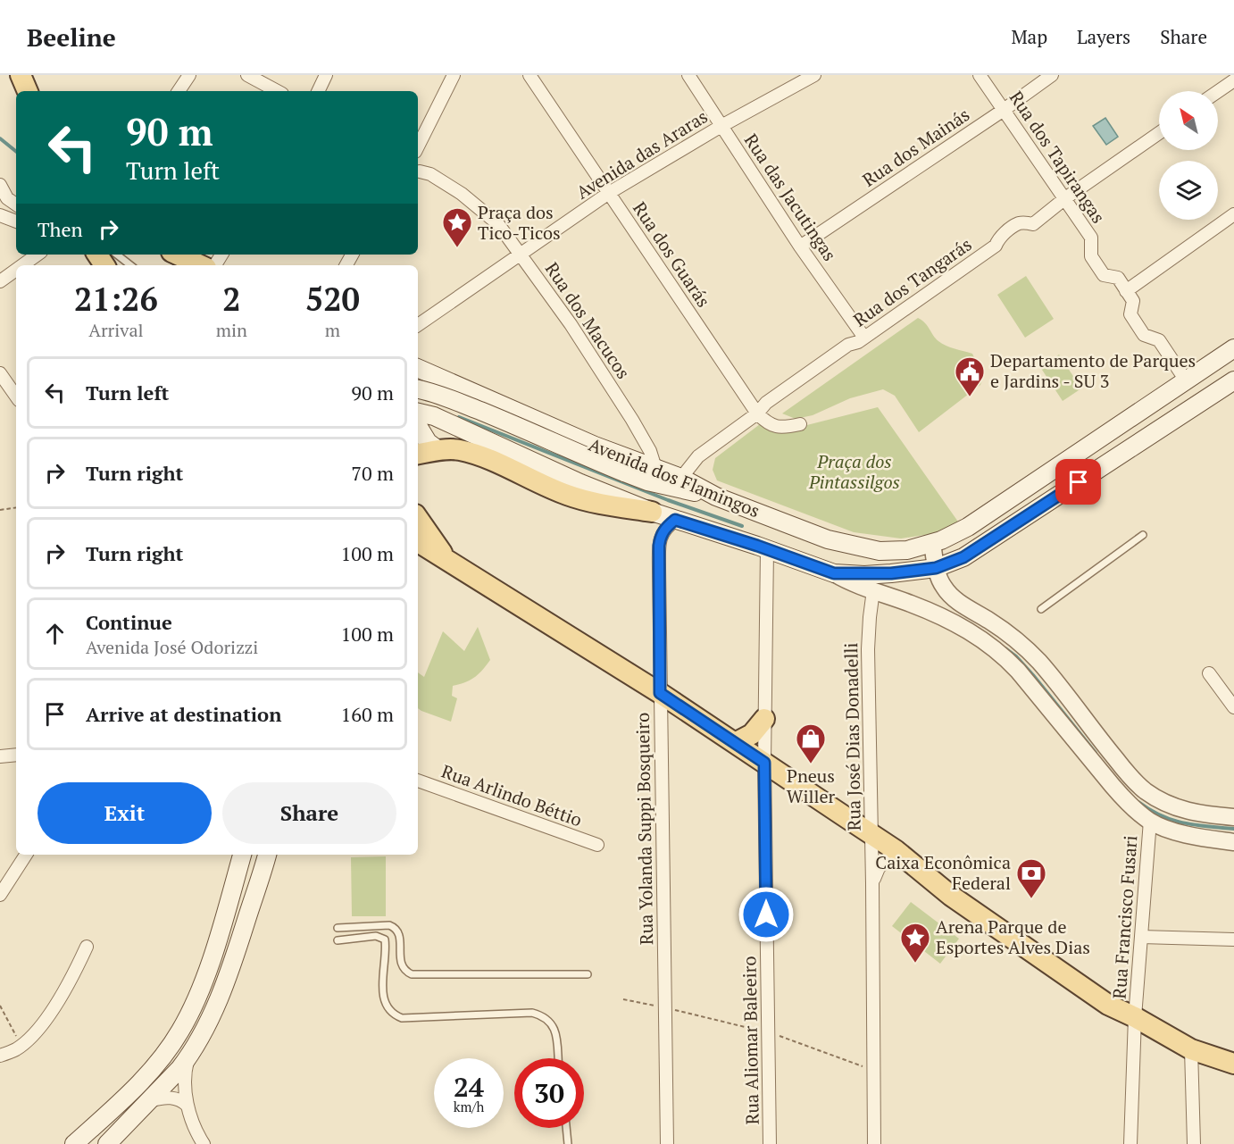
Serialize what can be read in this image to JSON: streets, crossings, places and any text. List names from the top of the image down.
{
  "streets": {
    "main road": ["Avenida dos Flamingos"],
    "street": [
      "Rua dos Mainás",
      "Avenida das Araras",
      "Rua dos Tapirangas",
      "Rua das Jacutingas",
      "Rua dos Guarás",
      "Rua dos Tangarás",
      "Rua dos Macucos",
      "Rua José Dias Donadelli",
      "Rua Arlindo Béttio",
      "Rua Yolanda Suppi Bosqueiro",
      "Rua Francisco Fusari",
      "Rua Aliomar Baleeiro"
    ]
  },
  "crossings": [
    ["Rua dos Mainás", "Rua dos Tapirangas"],
    ["Rua dos Mainás", "Rua das Jacutingas"],
    ["Avenida das Araras", "Rua das Jacutingas"],
    ["Avenida das Araras", "Rua dos Guarás"],
    ["Avenida das Araras", "Rua dos Macucos"],
    ["Rua dos Tapirangas", "Rua dos Tangarás"],
    ["Rua das Jacutingas", "Rua dos Tangarás"],
    ["Rua dos Guarás", "Rua dos Tangarás"],
    ["Rua dos Tangarás", "Avenida dos Flamingos"],
    ["Rua dos Macucos", "Avenida dos Flamingos"]
  ],
  "parks": ["Praça dos Pintassilgos"],
  "places": {
    "place": ["Praça dos Tico-Ticos", "Arena Parque de Esportes Alves Dias"],
    "public building": ["Departamento de Parques e Jardins - SU 3"],
    "shop": ["Pneus Willer"],
    "bank": ["Caixa Econômica Federal"]
  },
  "north": "top left",
  "page": {
    "header": "Beeline",
    "nav": ["Map", "Layers", "Share"],
    "turn": ["90 m", "Turn left"],
    "then": "Then",
    "eta": [
      "21:26",
      "Arrival",
      "2",
      "min",
      "520",
      "m"
    ],
    "list": [
      {
        "name": "Turn left",
        "value": "90 m"
      },
      {
        "name": "Turn right",
        "value": "70 m"
      },
      {
        "name": "Turn right",
        "value": "100 m"
      },
      {
        "name": "Continue",
        "note": "Avenida José Odorizzi",
        "value": "100 m"
      },
      {
        "name": "Arrive at destination",
        "value": "160 m"
      }
    ],
    "buttons": ["Exit", "Share"],
    "speed": "24 km/h",
    "limit": "30"
  }
}
